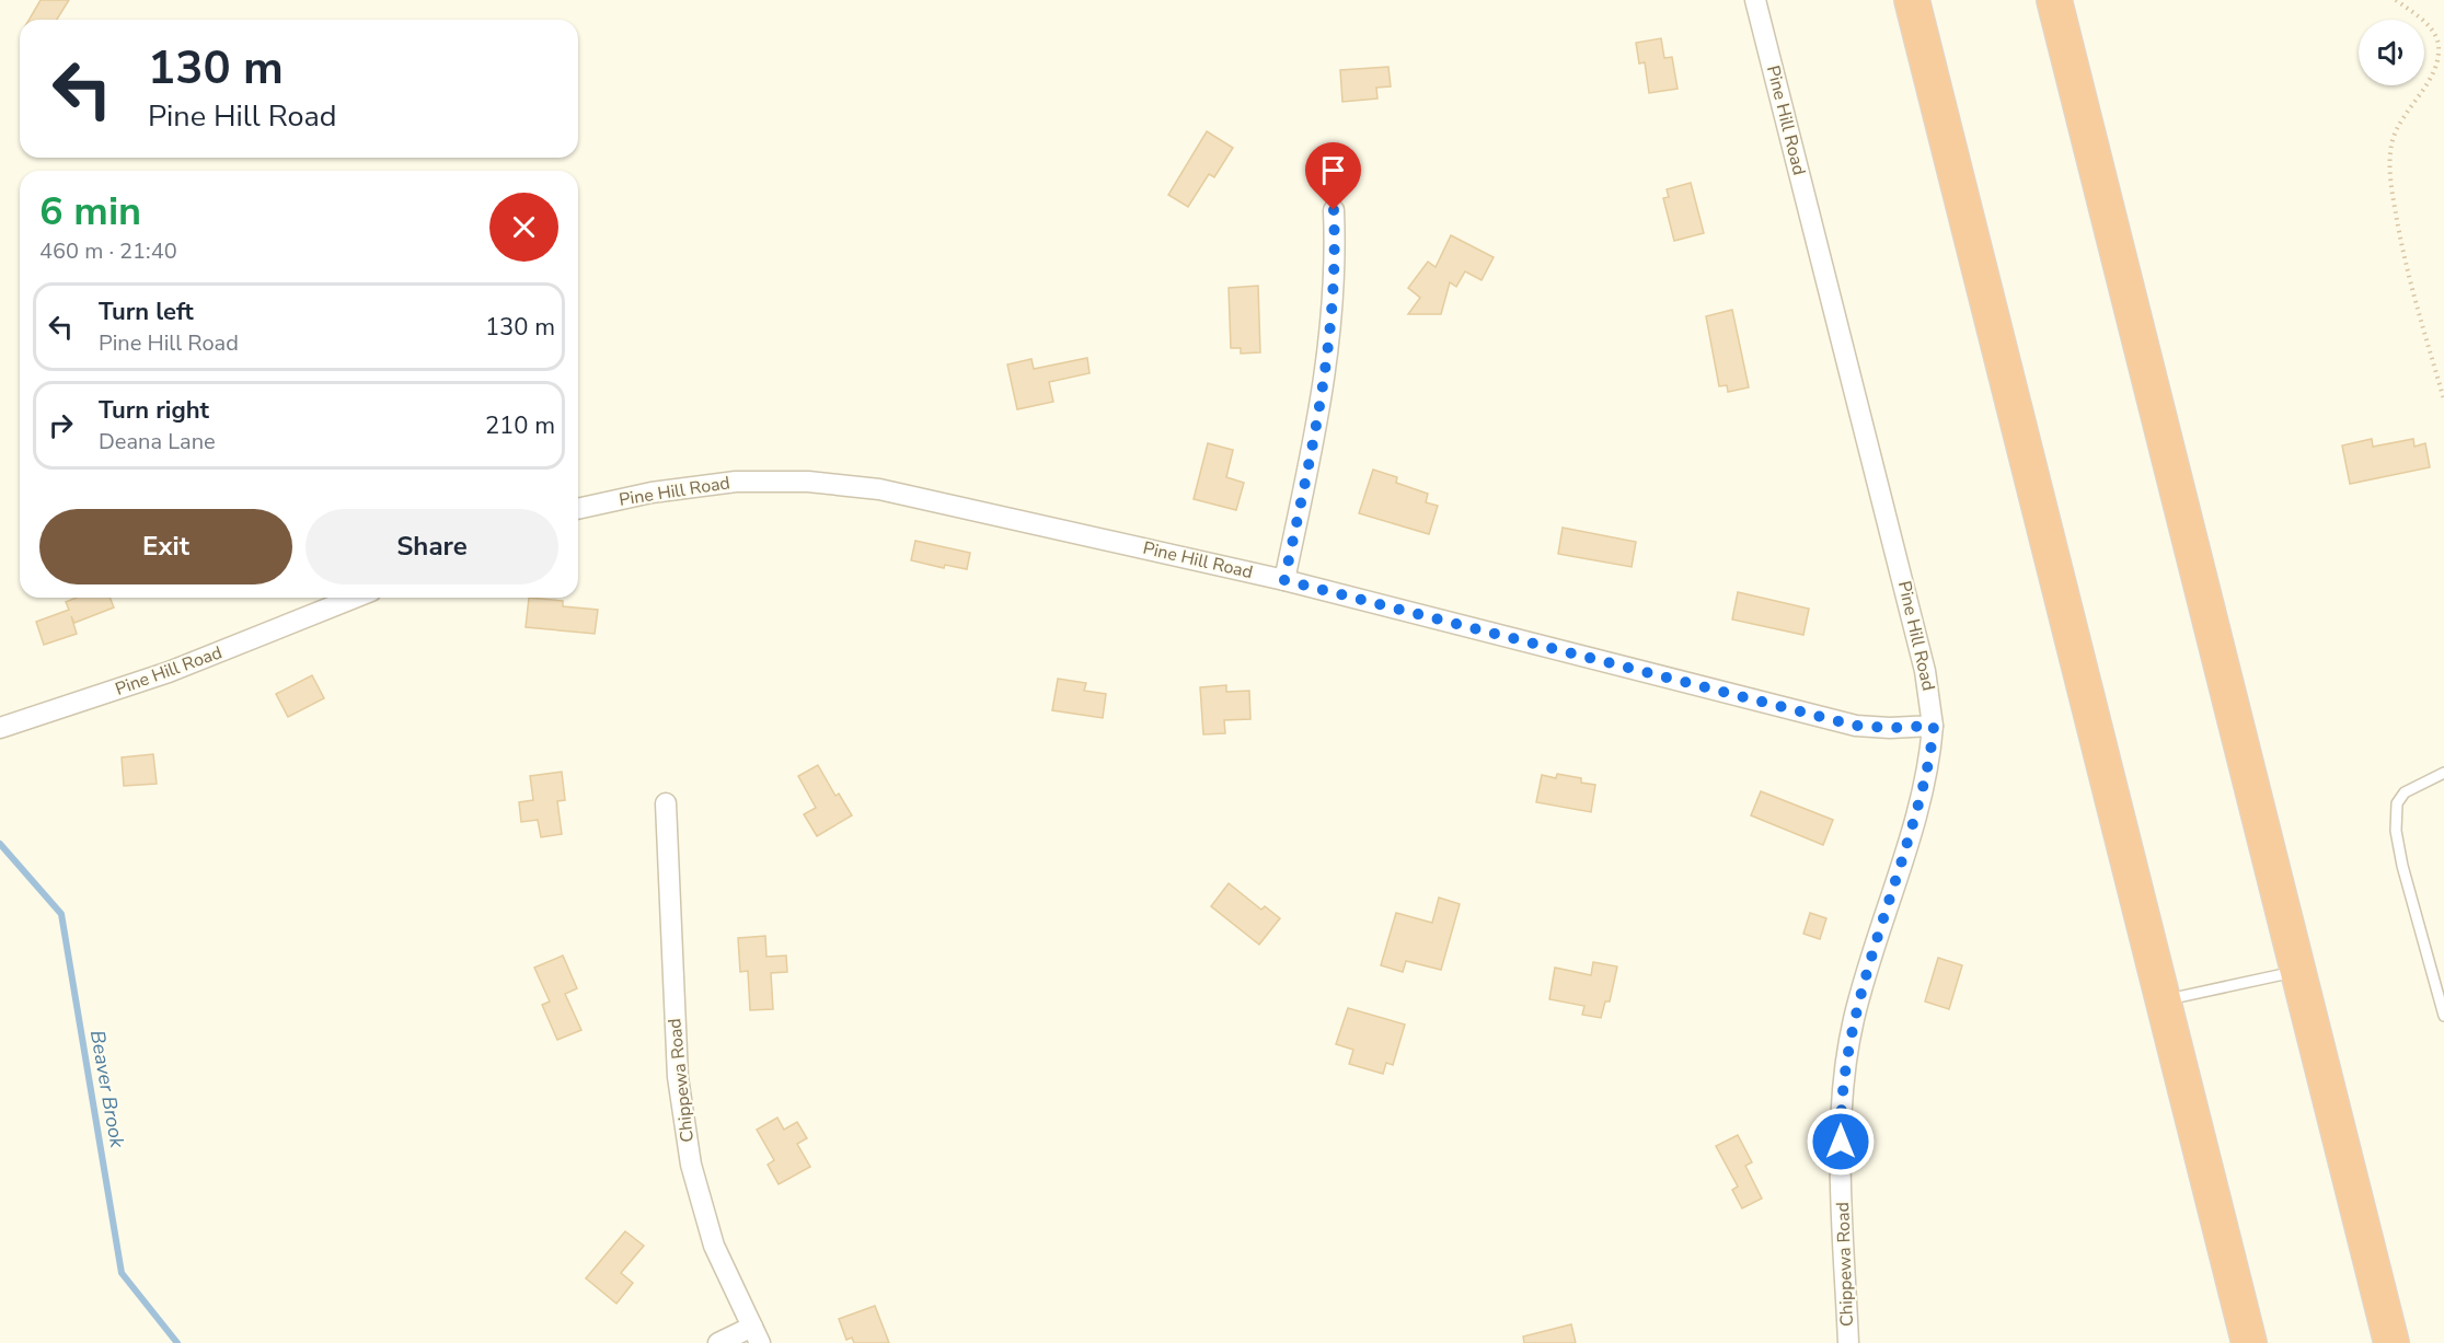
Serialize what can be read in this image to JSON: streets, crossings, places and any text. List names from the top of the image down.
{
  "streets": {
    "street": ["Pine Hill Road", "Chippewa Road"]
  },
  "crossings": [
    ["Pine Hill Road", "Chippewa Road"]
  ],
  "water": ["Beaver Brook"],
  "page": {
    "turn": ["130 m", "Pine Hill Road"],
    "heading": ["6 min", "460 m · 21:40"],
    "list": [
      {
        "name": "Turn left",
        "note": "Pine Hill Road",
        "value": "130 m"
      },
      {
        "name": "Turn right",
        "note": "Deana Lane",
        "value": "210 m"
      }
    ],
    "buttons": ["Exit", "Share"]
  }
}
